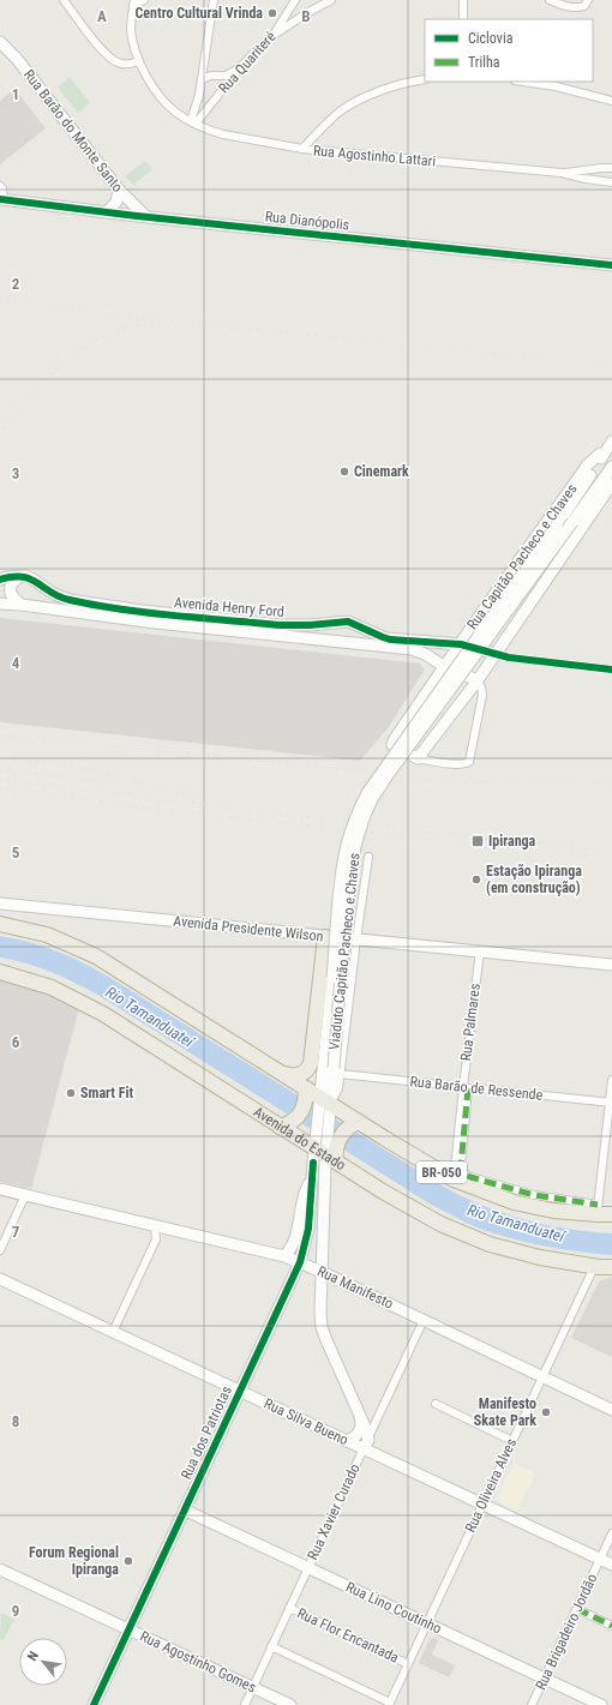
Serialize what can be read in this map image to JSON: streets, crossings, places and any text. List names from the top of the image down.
{
  "streets": {
    "highway": ["Avenida do Estado", "BR-050"],
    "main road": [
      "Rua Barão do Monte Santo",
      "Rua Dianópolis",
      "Rua Capitão Pacheco e Chaves",
      "Avenida Henry Ford",
      "Avenida Presidente Wilson",
      "Viaduto Capitão Pacheco e Chaves",
      "Rua Manifesto",
      "Rua Silva Bueno",
      "Rua dos Patriotas",
      "Rua Lino Coutinho",
      "Rua Agostinho Gomes"
    ],
    "street": [
      "Rua Quariteré",
      "Rua Agostinho Lattari",
      "Rua Palmares",
      "Rua Barão de Ressende",
      "Rua Oliveira Alves",
      "Rua Xavier Curado",
      "Rua Brigadeiro Jordão",
      "Rua Flor Encantada"
    ]
  },
  "crossings": [
    ["Rua Quariteré", "Rua Agostinho Lattari"],
    ["Rua Barão do Monte Santo", "Rua Dianópolis"],
    ["Rua Capitão Pacheco e Chaves", "Avenida Henry Ford"],
    ["Rua Capitão Pacheco e Chaves", "Viaduto Capitão Pacheco e Chaves"],
    ["Avenida Presidente Wilson", "Rua Palmares"],
    ["Viaduto Capitão Pacheco e Chaves", "Rua Barão de Ressende"],
    ["Viaduto Capitão Pacheco e Chaves", "BR-050"],
    ["Viaduto Capitão Pacheco e Chaves", "Rua dos Patriotas"],
    ["Rua Palmares", "Rua Barão de Ressende"],
    ["Rua Palmares", "BR-050"],
    ["Avenida do Estado", "Rua dos Patriotas"],
    ["Avenida do Estado", "Rua Oliveira Alves"],
    ["BR-050", "Rua dos Patriotas"],
    ["Rua Manifesto", "Rua dos Patriotas"],
    ["Rua Manifesto", "Rua Oliveira Alves"],
    ["Rua Manifesto", "Rua Xavier Curado"],
    ["Rua Silva Bueno", "Rua dos Patriotas"],
    ["Rua Silva Bueno", "Rua Oliveira Alves"],
    ["Rua Silva Bueno", "Rua Xavier Curado"],
    ["Rua Silva Bueno", "Rua Brigadeiro Jordão"],
    ["Rua dos Patriotas", "Rua Xavier Curado"],
    ["Rua dos Patriotas", "Rua Lino Coutinho"],
    ["Rua dos Patriotas", "Rua Agostinho Gomes"],
    ["Rua Oliveira Alves", "Rua Lino Coutinho"],
    ["Rua Oliveira Alves", "Rua Flor Encantada"],
    ["Rua Xavier Curado", "Rua Lino Coutinho"],
    ["Rua Xavier Curado", "Rua Flor Encantada"],
    ["Rua Xavier Curado", "Rua Agostinho Gomes"],
    ["Rua Lino Coutinho", "Rua Brigadeiro Jordão"]
  ],
  "water": ["Rio Tamanduateí"],
  "places": {
    "other": [
      "Centro Cultural Vrinda",
      "Cinemark",
      "Estação Ipiranga (em construção)",
      "Smart Fit",
      "Manifesto Skate Park",
      "Forum Regional Ipiranga"
    ],
    "transit": ["Ipiranga"]
  },
  "legend": ["Ciclovia", "Trilha"],
  "north": "top left",
  "grid": {
    "columns": ["A", "B"],
    "rows": [
      "1",
      "2",
      "3",
      "4",
      "5",
      "6",
      "7",
      "8",
      "9"
    ]
  }
}
